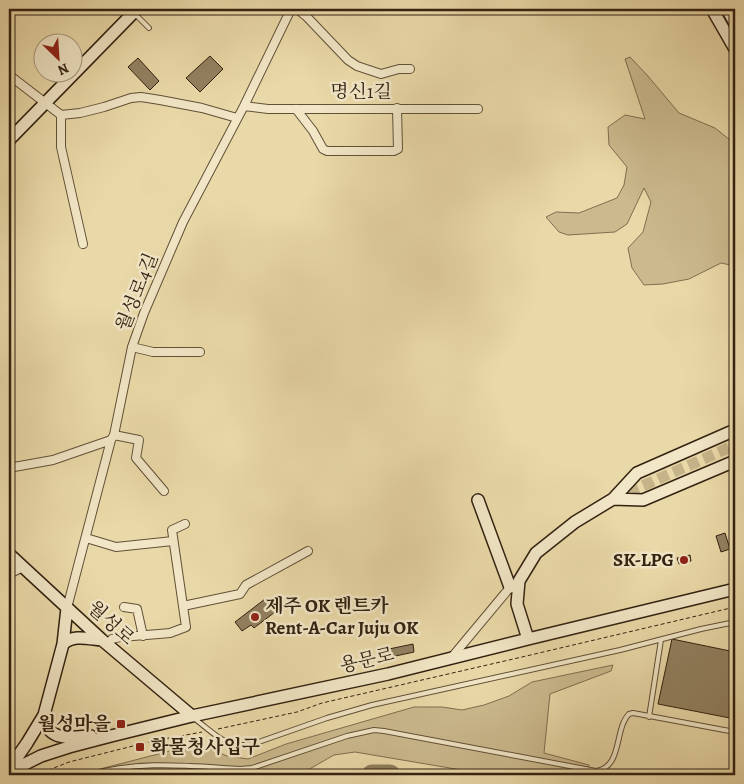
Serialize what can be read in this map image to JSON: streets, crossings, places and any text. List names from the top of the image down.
{
  "streets": {
    "street": [
      "명신1길",
      "월성로4길",
      "월성로",
      "용문로"
    ]
  },
  "crossings": [
    ["명신1길", "월성로4길"],
    ["월성로4길", "월성로"],
    ["월성로", "용문로"]
  ],
  "places": {
    "other": ["SK-LPG", "제주 OK 렌트카 Rent-A-Car Juju OK"],
    "transit": ["월성마을", "화물청사입구"]
  },
  "north": "bottom right"
}
